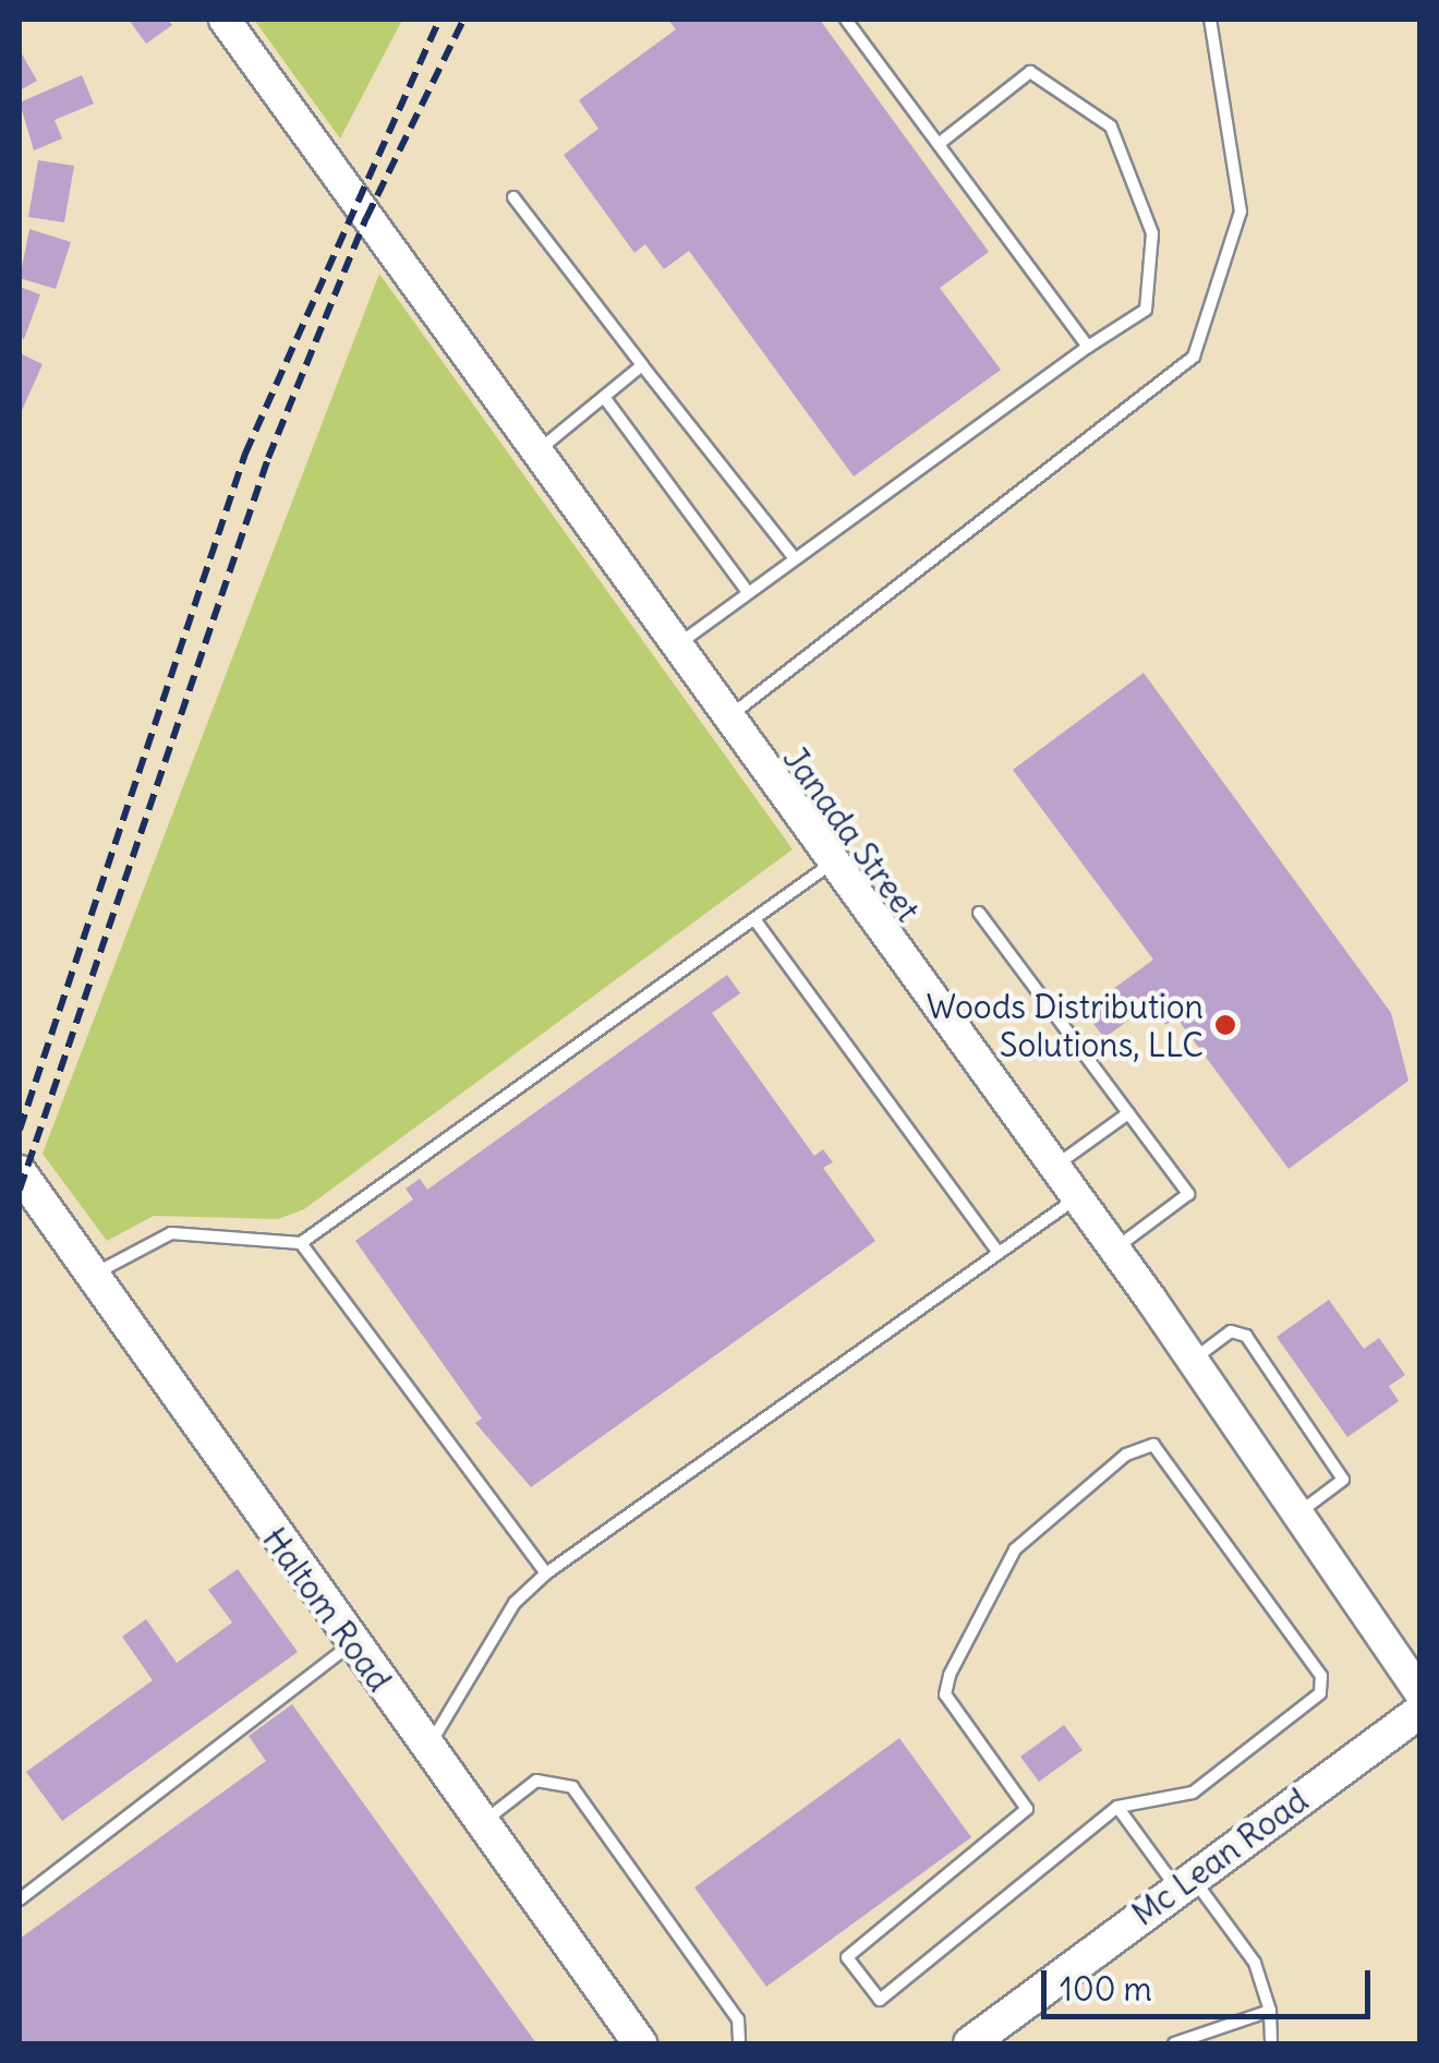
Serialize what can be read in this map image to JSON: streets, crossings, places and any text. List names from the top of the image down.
{
  "streets": {
    "main road": ["Haltom Road", "Mc Lean Road"],
    "street": ["Janada Street"]
  },
  "places": ["Woods Distribution Solutions, LLC"],
  "scale_bar": "100 m"
}
